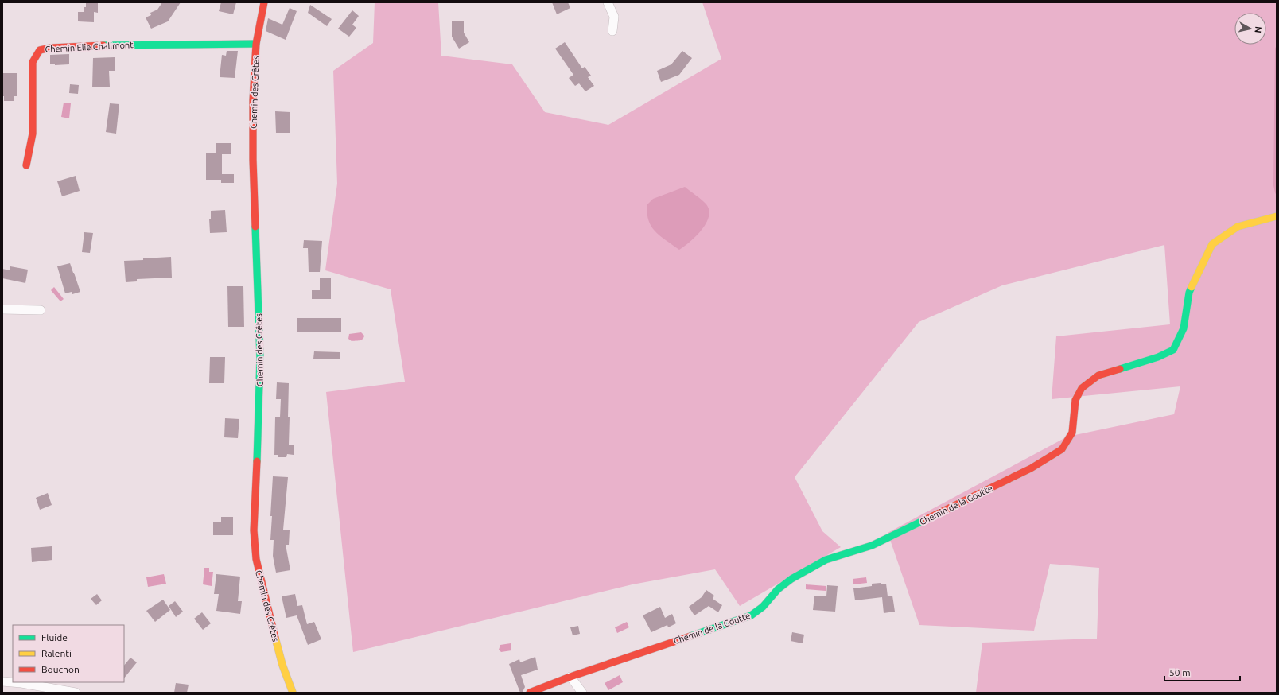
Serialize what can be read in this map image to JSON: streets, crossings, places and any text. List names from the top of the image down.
{
  "streets": {
    "street": ["Chemin Elie Chalimont", "Chemin des Crêtes", "Chemin de la Goutte"]
  },
  "crossings": [
    ["Chemin Elie Chalimont", "Chemin des Crêtes"]
  ],
  "legend": ["Fluide", "Ralenti", "Bouchon"],
  "scale_bar": "50 m",
  "north": "right"
}
